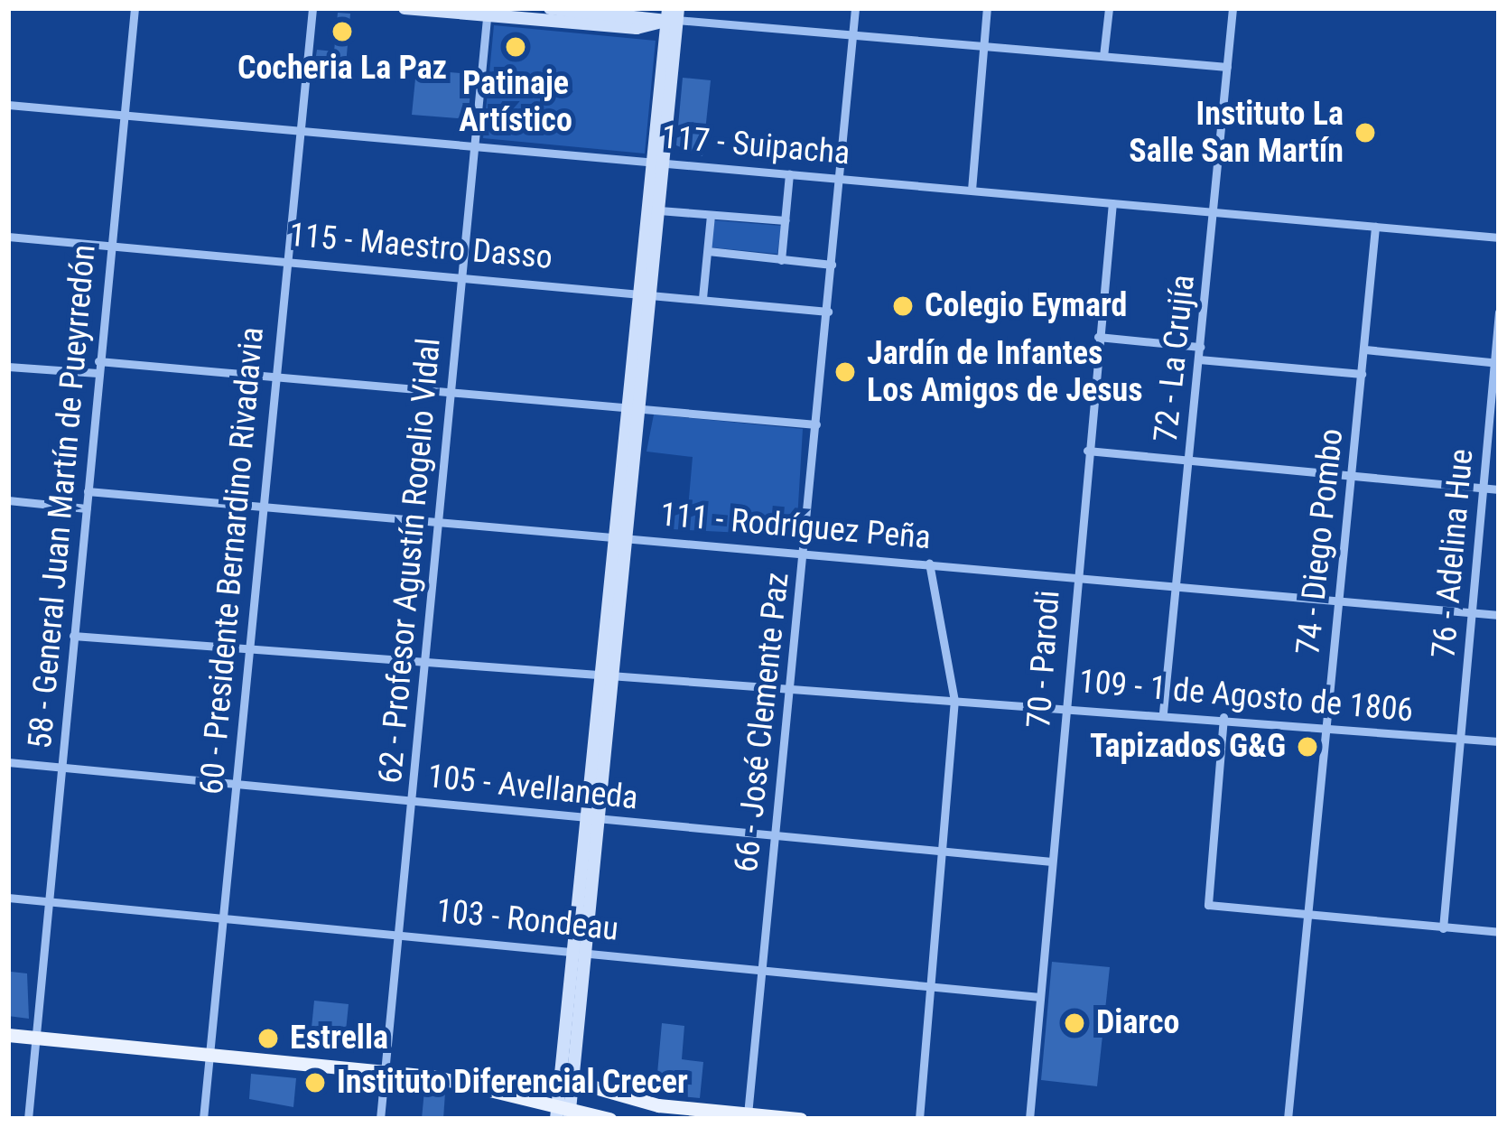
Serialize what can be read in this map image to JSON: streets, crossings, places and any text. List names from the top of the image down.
{
  "streets": {
    "street": [
      "117 - Suipacha",
      "115 - Maestro Dasso",
      "72 - La Crujía",
      "58 - General Juan Martín de Pueyrredón",
      "111 - Rodríguez Peña",
      "74 - Diego Pombo",
      "76 - Adelina Hue",
      "60 - Presidente Bernardino Rivadavia",
      "62 - Profesor Agustín Rogelio Vidal",
      "70 - Parodi",
      "109 - 1 de Agosto de 1806",
      "66 - José Clemente Paz",
      "105 - Avellaneda",
      "103 - Rondeau"
    ]
  },
  "crossings": [
    ["117 - Suipacha", "72 - La Crujía"],
    ["117 - Suipacha", "58 - General Juan Martín de Pueyrredón"],
    ["117 - Suipacha", "74 - Diego Pombo"],
    ["117 - Suipacha", "60 - Presidente Bernardino Rivadavia"],
    ["117 - Suipacha", "62 - Profesor Agustín Rogelio Vidal"],
    ["117 - Suipacha", "70 - Parodi"],
    ["117 - Suipacha", "66 - José Clemente Paz"],
    ["115 - Maestro Dasso", "58 - General Juan Martín de Pueyrredón"],
    ["115 - Maestro Dasso", "60 - Presidente Bernardino Rivadavia"],
    ["115 - Maestro Dasso", "62 - Profesor Agustín Rogelio Vidal"],
    ["115 - Maestro Dasso", "66 - José Clemente Paz"],
    ["72 - La Crujía", "111 - Rodríguez Peña"],
    ["72 - La Crujía", "109 - 1 de Agosto de 1806"],
    ["58 - General Juan Martín de Pueyrredón", "111 - Rodríguez Peña"],
    ["58 - General Juan Martín de Pueyrredón", "109 - 1 de Agosto de 1806"],
    ["58 - General Juan Martín de Pueyrredón", "105 - Avellaneda"],
    ["58 - General Juan Martín de Pueyrredón", "103 - Rondeau"],
    ["111 - Rodríguez Peña", "74 - Diego Pombo"],
    ["111 - Rodríguez Peña", "76 - Adelina Hue"],
    ["111 - Rodríguez Peña", "60 - Presidente Bernardino Rivadavia"],
    ["111 - Rodríguez Peña", "62 - Profesor Agustín Rogelio Vidal"],
    ["111 - Rodríguez Peña", "70 - Parodi"],
    ["111 - Rodríguez Peña", "66 - José Clemente Paz"],
    ["74 - Diego Pombo", "109 - 1 de Agosto de 1806"],
    ["76 - Adelina Hue", "109 - 1 de Agosto de 1806"],
    ["60 - Presidente Bernardino Rivadavia", "109 - 1 de Agosto de 1806"],
    ["60 - Presidente Bernardino Rivadavia", "105 - Avellaneda"],
    ["60 - Presidente Bernardino Rivadavia", "103 - Rondeau"],
    ["62 - Profesor Agustín Rogelio Vidal", "109 - 1 de Agosto de 1806"],
    ["62 - Profesor Agustín Rogelio Vidal", "105 - Avellaneda"],
    ["62 - Profesor Agustín Rogelio Vidal", "103 - Rondeau"],
    ["70 - Parodi", "109 - 1 de Agosto de 1806"],
    ["70 - Parodi", "105 - Avellaneda"],
    ["70 - Parodi", "103 - Rondeau"],
    ["109 - 1 de Agosto de 1806", "66 - José Clemente Paz"],
    ["66 - José Clemente Paz", "105 - Avellaneda"],
    ["66 - José Clemente Paz", "103 - Rondeau"]
  ],
  "places": [
    "Cocheria La Paz",
    "Patinaje Artístico",
    "Instituto La Salle San Martín",
    "Colegio Eymard",
    "Jardín de Infantes Los Amigos de Jesus",
    "Tapizados G&G",
    "Diarco",
    "Estrella",
    "Instituto Diferencial Crecer"
  ]
}
